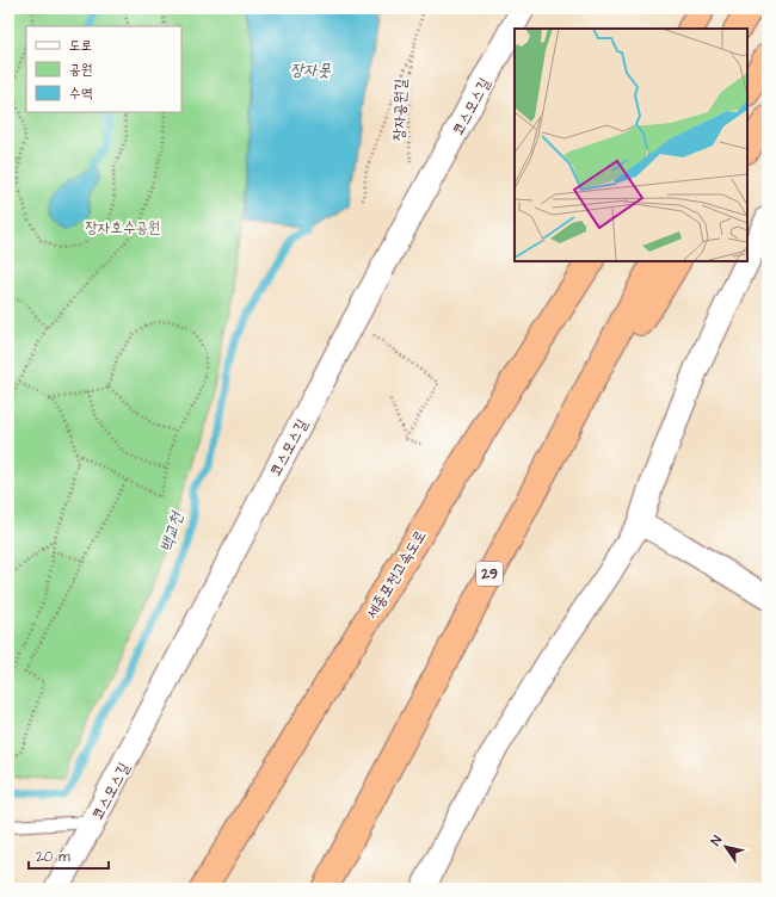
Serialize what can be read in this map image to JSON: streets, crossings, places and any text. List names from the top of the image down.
{
  "streets": {
    "highway": ["세종포천고속도로", "29"],
    "street": ["코스모스길"],
    "path": ["장자공원길"]
  },
  "water": ["장자못", "백교천"],
  "parks": ["장자호수공원"],
  "legend": ["도로", "공원", "수역"],
  "scale_bar": "20 m",
  "north": "top left"
}
